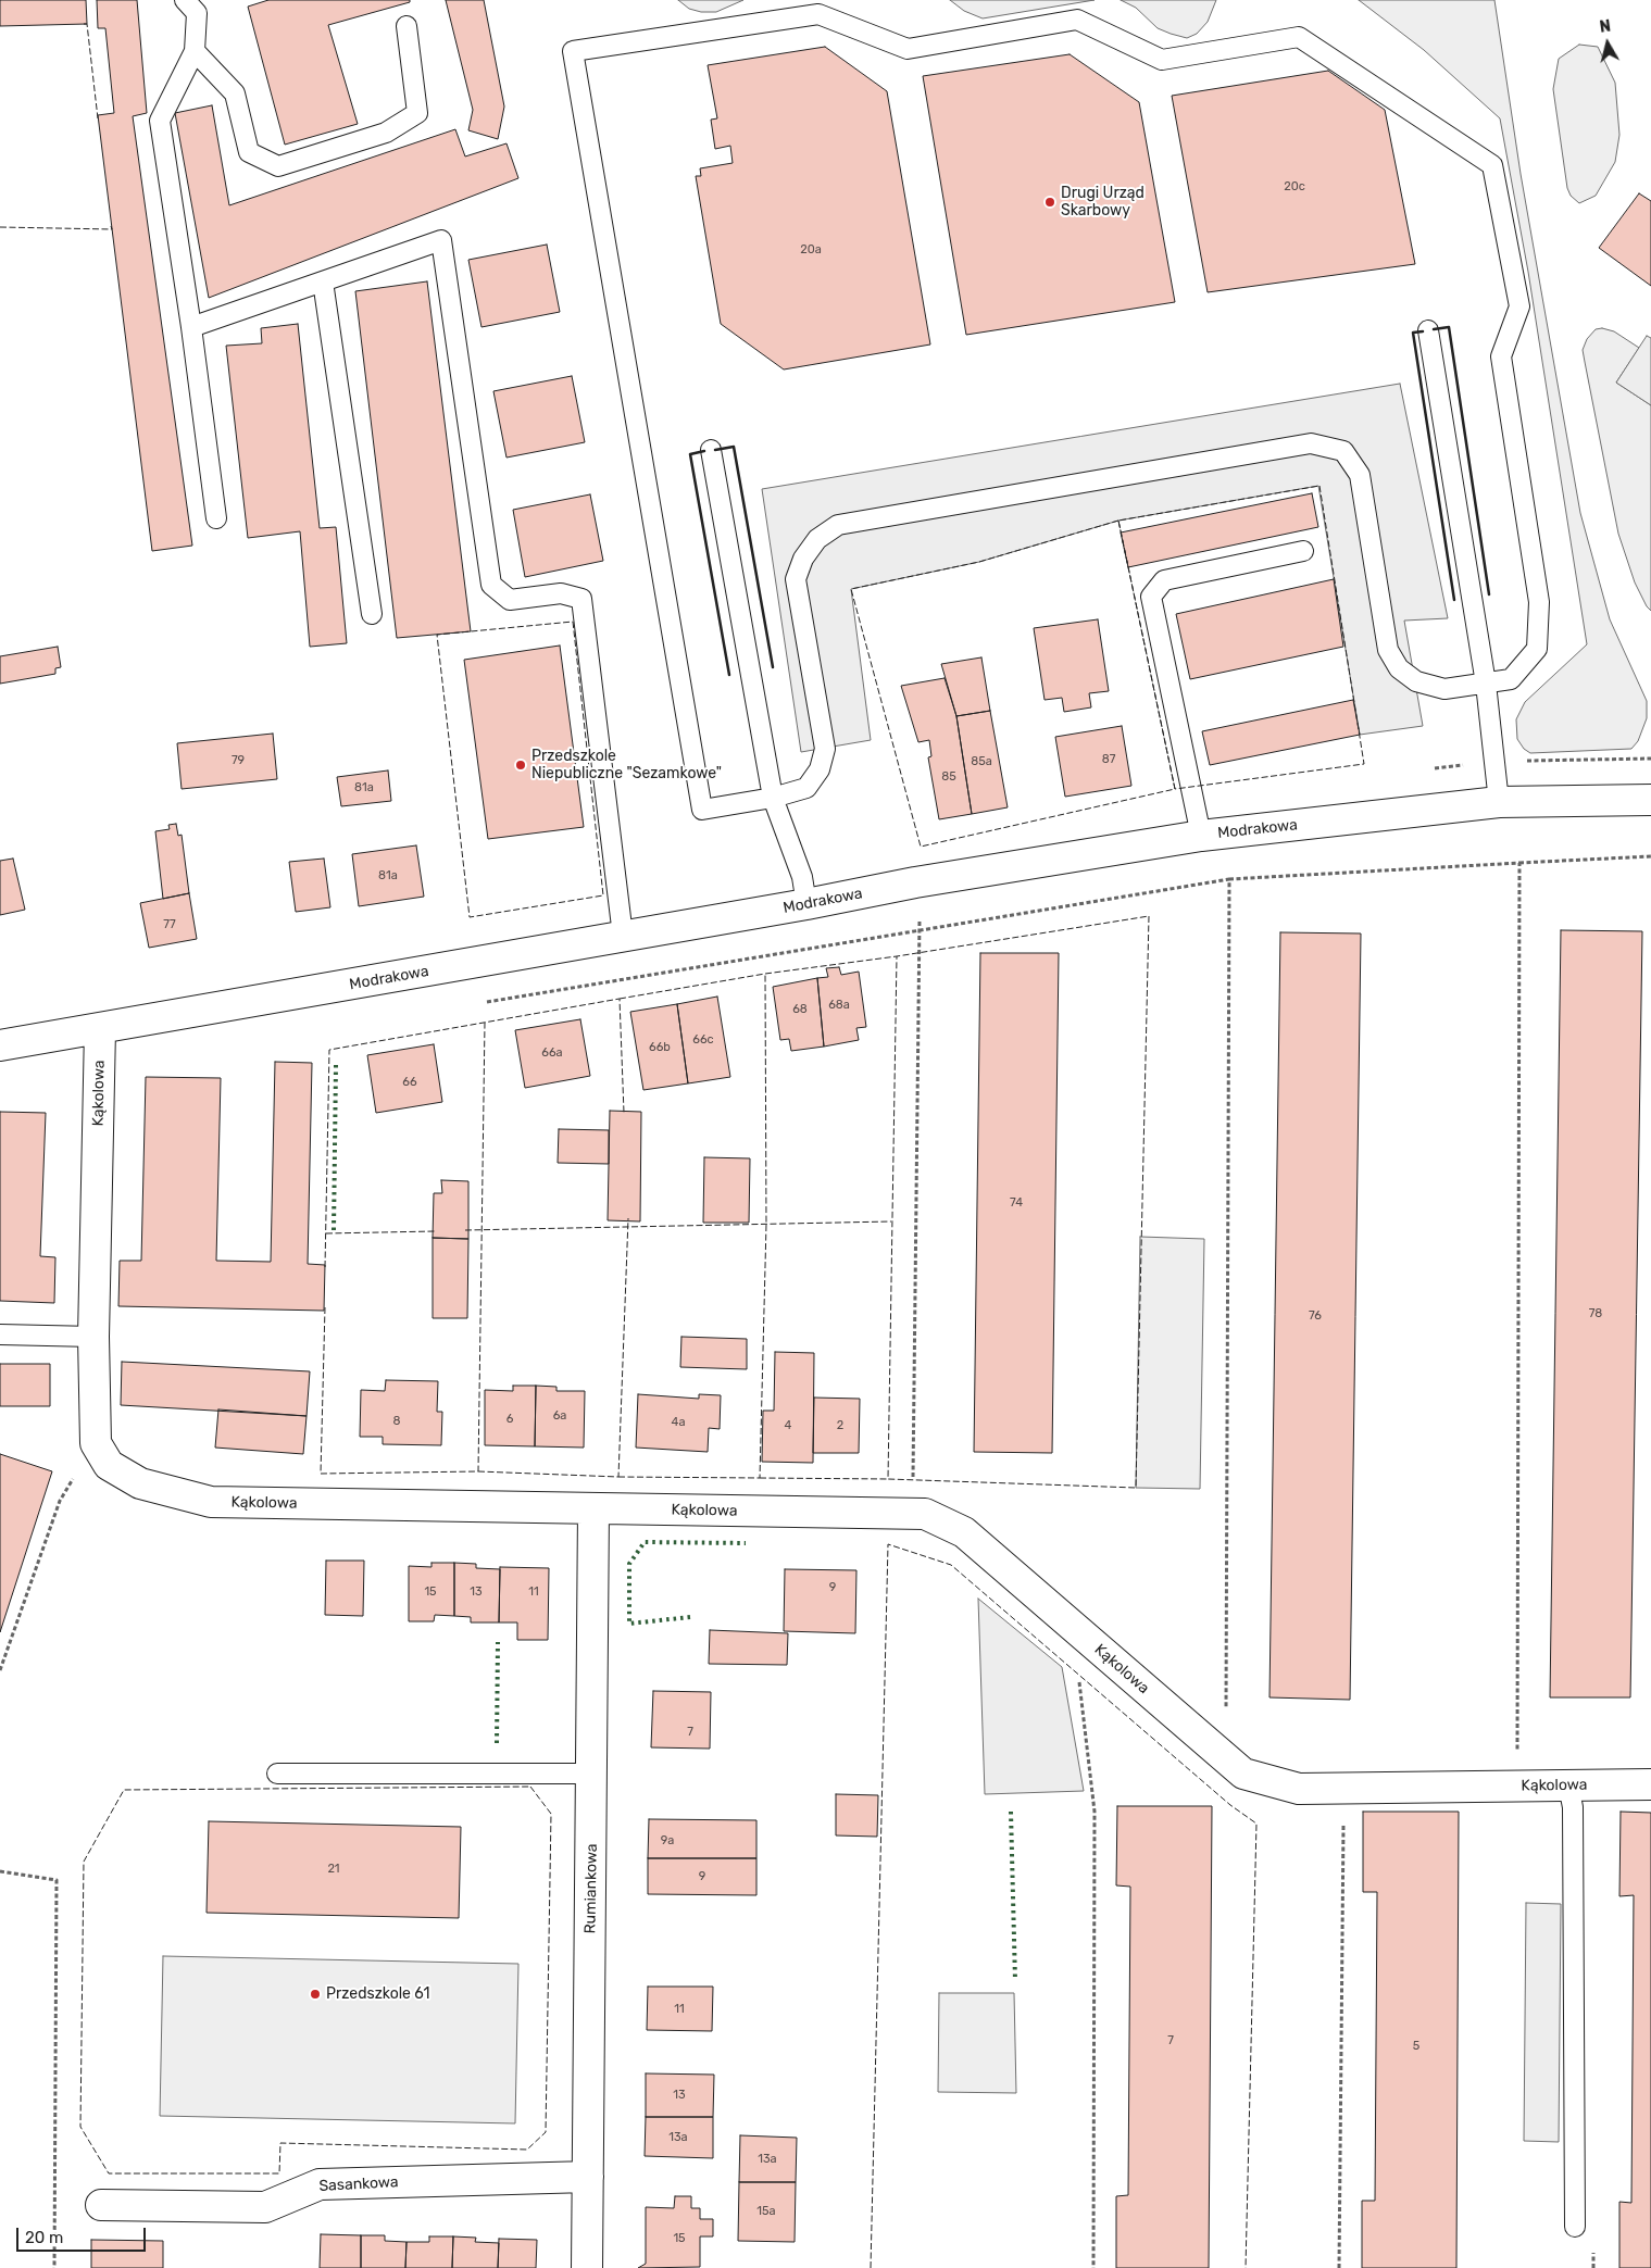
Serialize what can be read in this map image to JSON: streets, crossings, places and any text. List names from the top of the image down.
{
  "streets": {
    "street": [
      "Modrakowa",
      "Kąkolowa",
      "Rumiankowa",
      "Sasankowa"
    ]
  },
  "crossings": [
    ["Modrakowa", "Kąkolowa"],
    ["Kąkolowa", "Rumiankowa"],
    ["Rumiankowa", "Sasankowa"]
  ],
  "places": ["Drugi Urząd Skarbowy", "Przedszkole Niepubliczne \"Sezamkowe\"", "Przedszkole 61"],
  "house_numbers": [
    "20c",
    "20a",
    "87",
    "79",
    "85a",
    "85",
    "81a",
    "81a",
    "77",
    "68a",
    "68",
    "66c",
    "66b",
    "66a",
    "66",
    "74",
    "78",
    "76",
    "6a",
    "6",
    "8",
    "4a",
    "4",
    "2",
    "9",
    "15",
    "13",
    "11",
    "7",
    "9a",
    "21",
    "9",
    "11",
    "7",
    "5",
    "13",
    "13a",
    "13a",
    "15a",
    "15"
  ],
  "scale_bar": "20 m",
  "north": "top"
}
